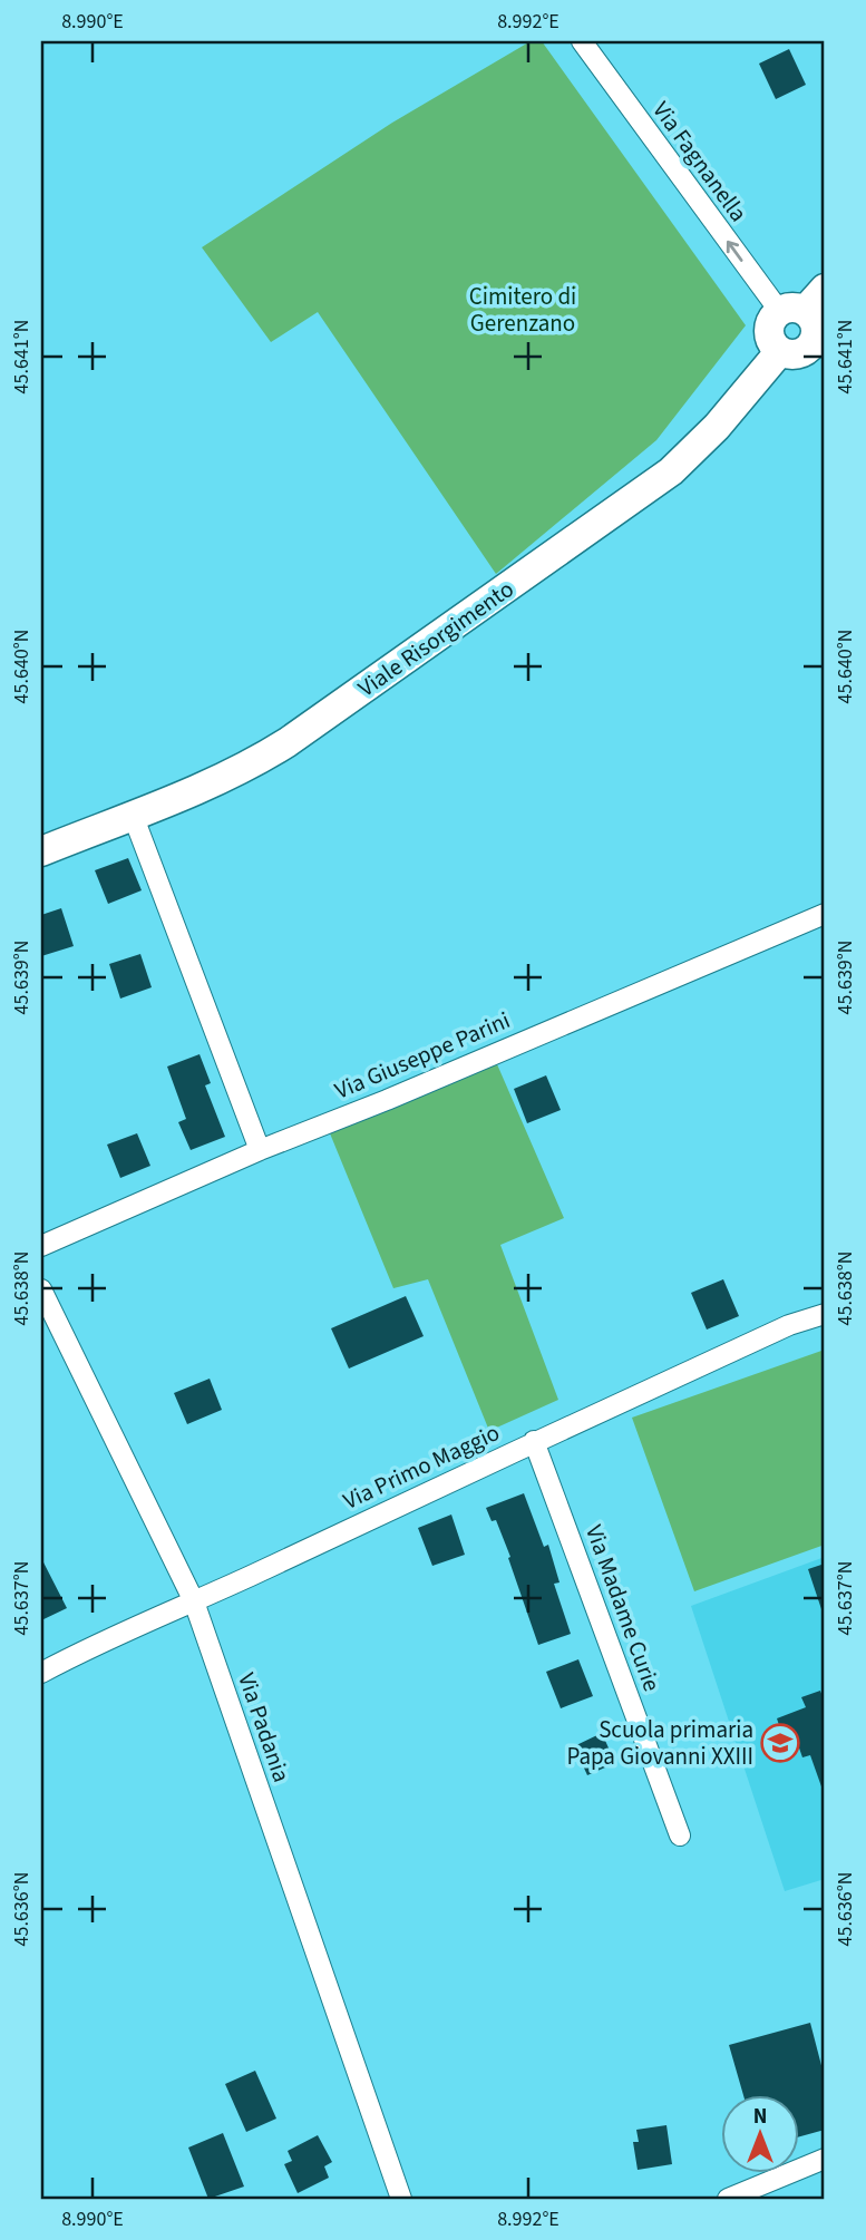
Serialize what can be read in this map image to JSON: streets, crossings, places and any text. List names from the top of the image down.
{
  "streets": {
    "street": [
      "Via Fagnanella",
      "Viale Risorgimento",
      "Via Giuseppe Parini",
      "Via Primo Maggio",
      "Via Madame Curie",
      "Via Padania"
    ]
  },
  "crossings": [
    ["Via Fagnanella", "Viale Risorgimento"],
    ["Via Primo Maggio", "Via Madame Curie"],
    ["Via Primo Maggio", "Via Padania"]
  ],
  "one_way": ["Via Fagnanella"],
  "parks": ["Cimitero di Gerenzano"],
  "places": {
    "school or university": ["Scuola primaria Papa Giovanni XXIII"]
  },
  "north": "top",
  "coordinates": [
    "8.990°E",
    "8.992°E",
    "45.641°N",
    "45.640°N",
    "45.639°N",
    "45.638°N",
    "45.637°N",
    "45.636°N"
  ]
}
